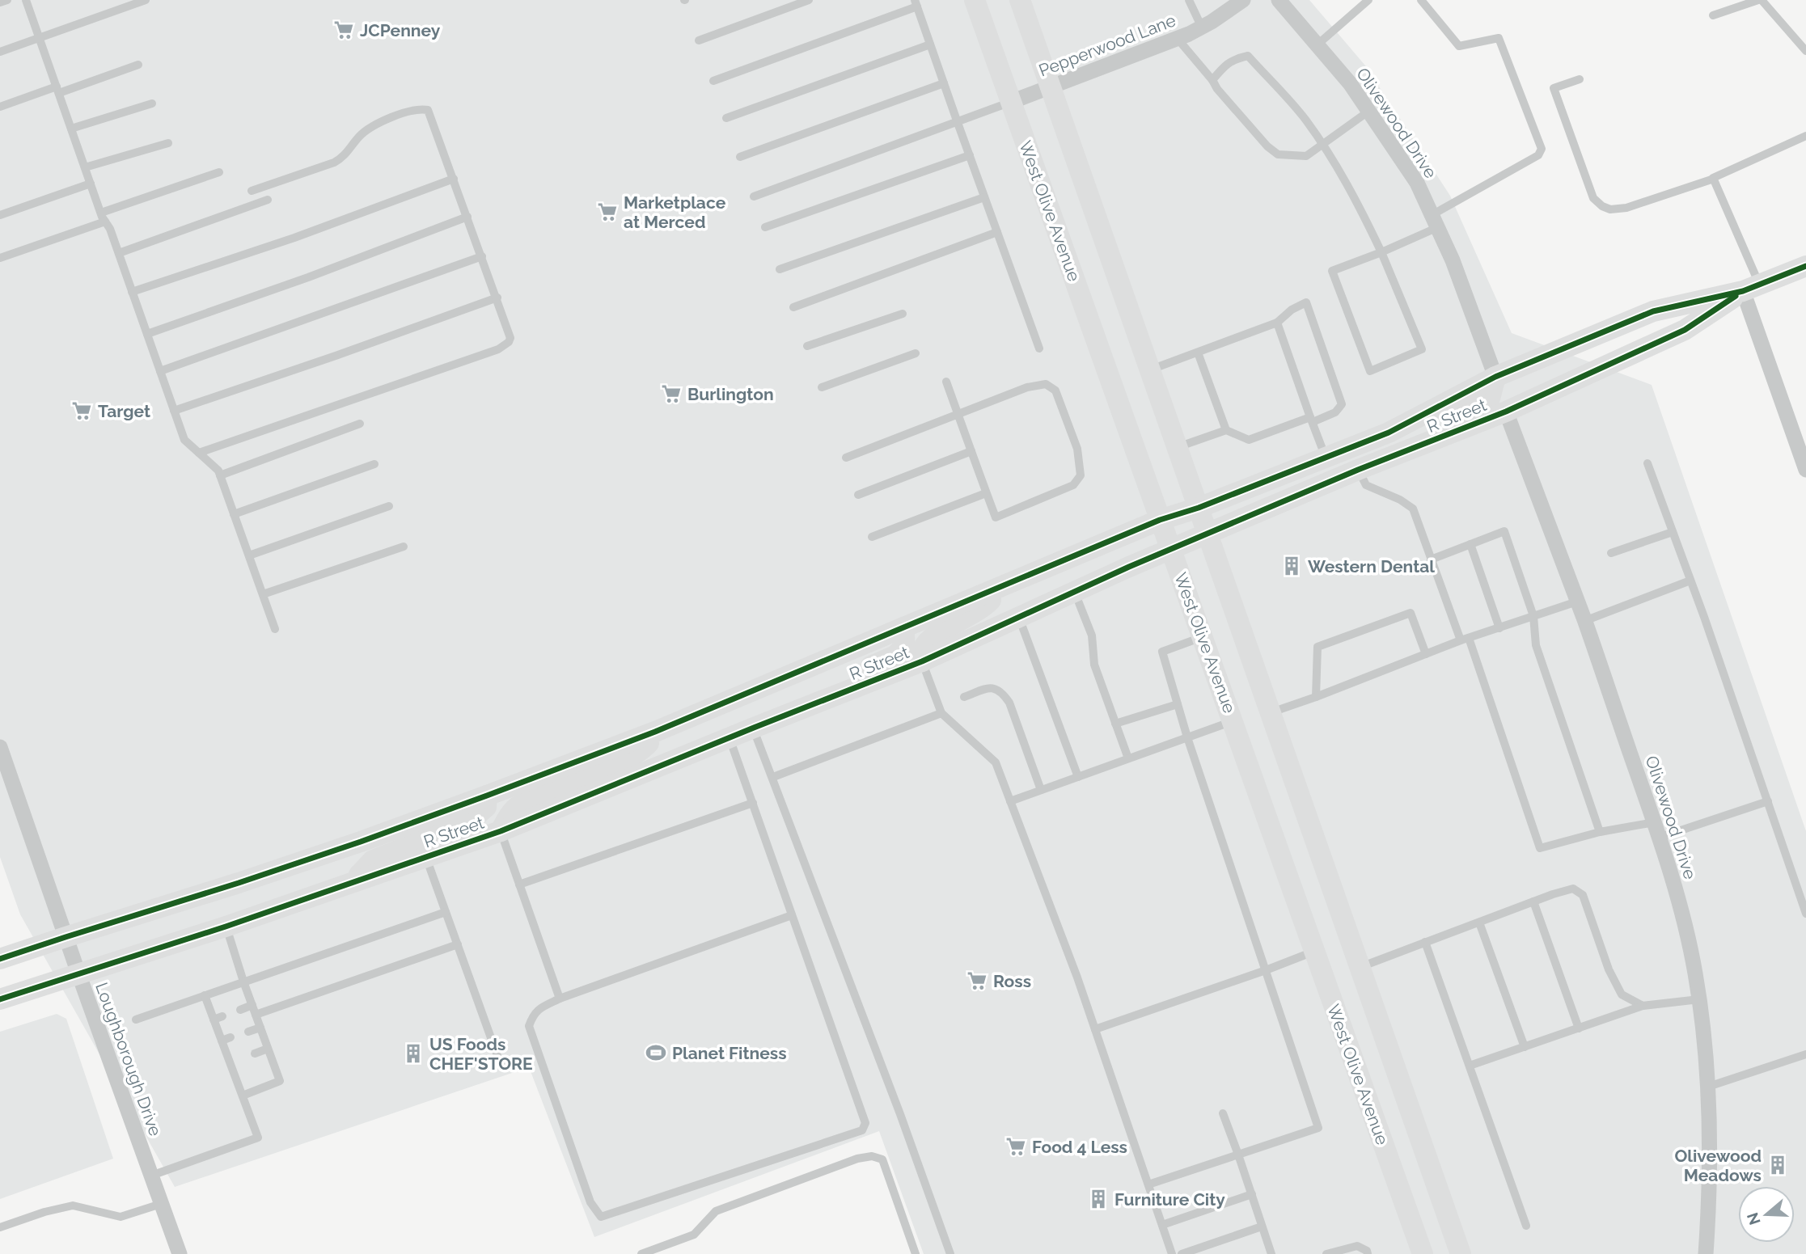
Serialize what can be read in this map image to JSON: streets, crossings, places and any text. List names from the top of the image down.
{
  "streets": {
    "street": [
      "Pepperwood Lane",
      "Olivewood Drive",
      "West Olive Avenue",
      "R Street",
      "Loughborough Drive"
    ]
  },
  "crossings": [
    ["Pepperwood Lane", "West Olive Avenue"],
    ["Olivewood Drive", "R Street"],
    ["West Olive Avenue", "R Street"],
    ["R Street", "Loughborough Drive"]
  ],
  "places": {
    "supermarket": [
      "JCPenney",
      "Marketplace at Merced",
      "Burlington",
      "Target",
      "Ross",
      "Food 4 Less"
    ],
    "building": [
      "Western Dental",
      "US Foods CHEF'STORE",
      "Olivewood Meadows",
      "Furniture City"
    ],
    "sports": ["Planet Fitness"]
  },
  "north": "left"
}
